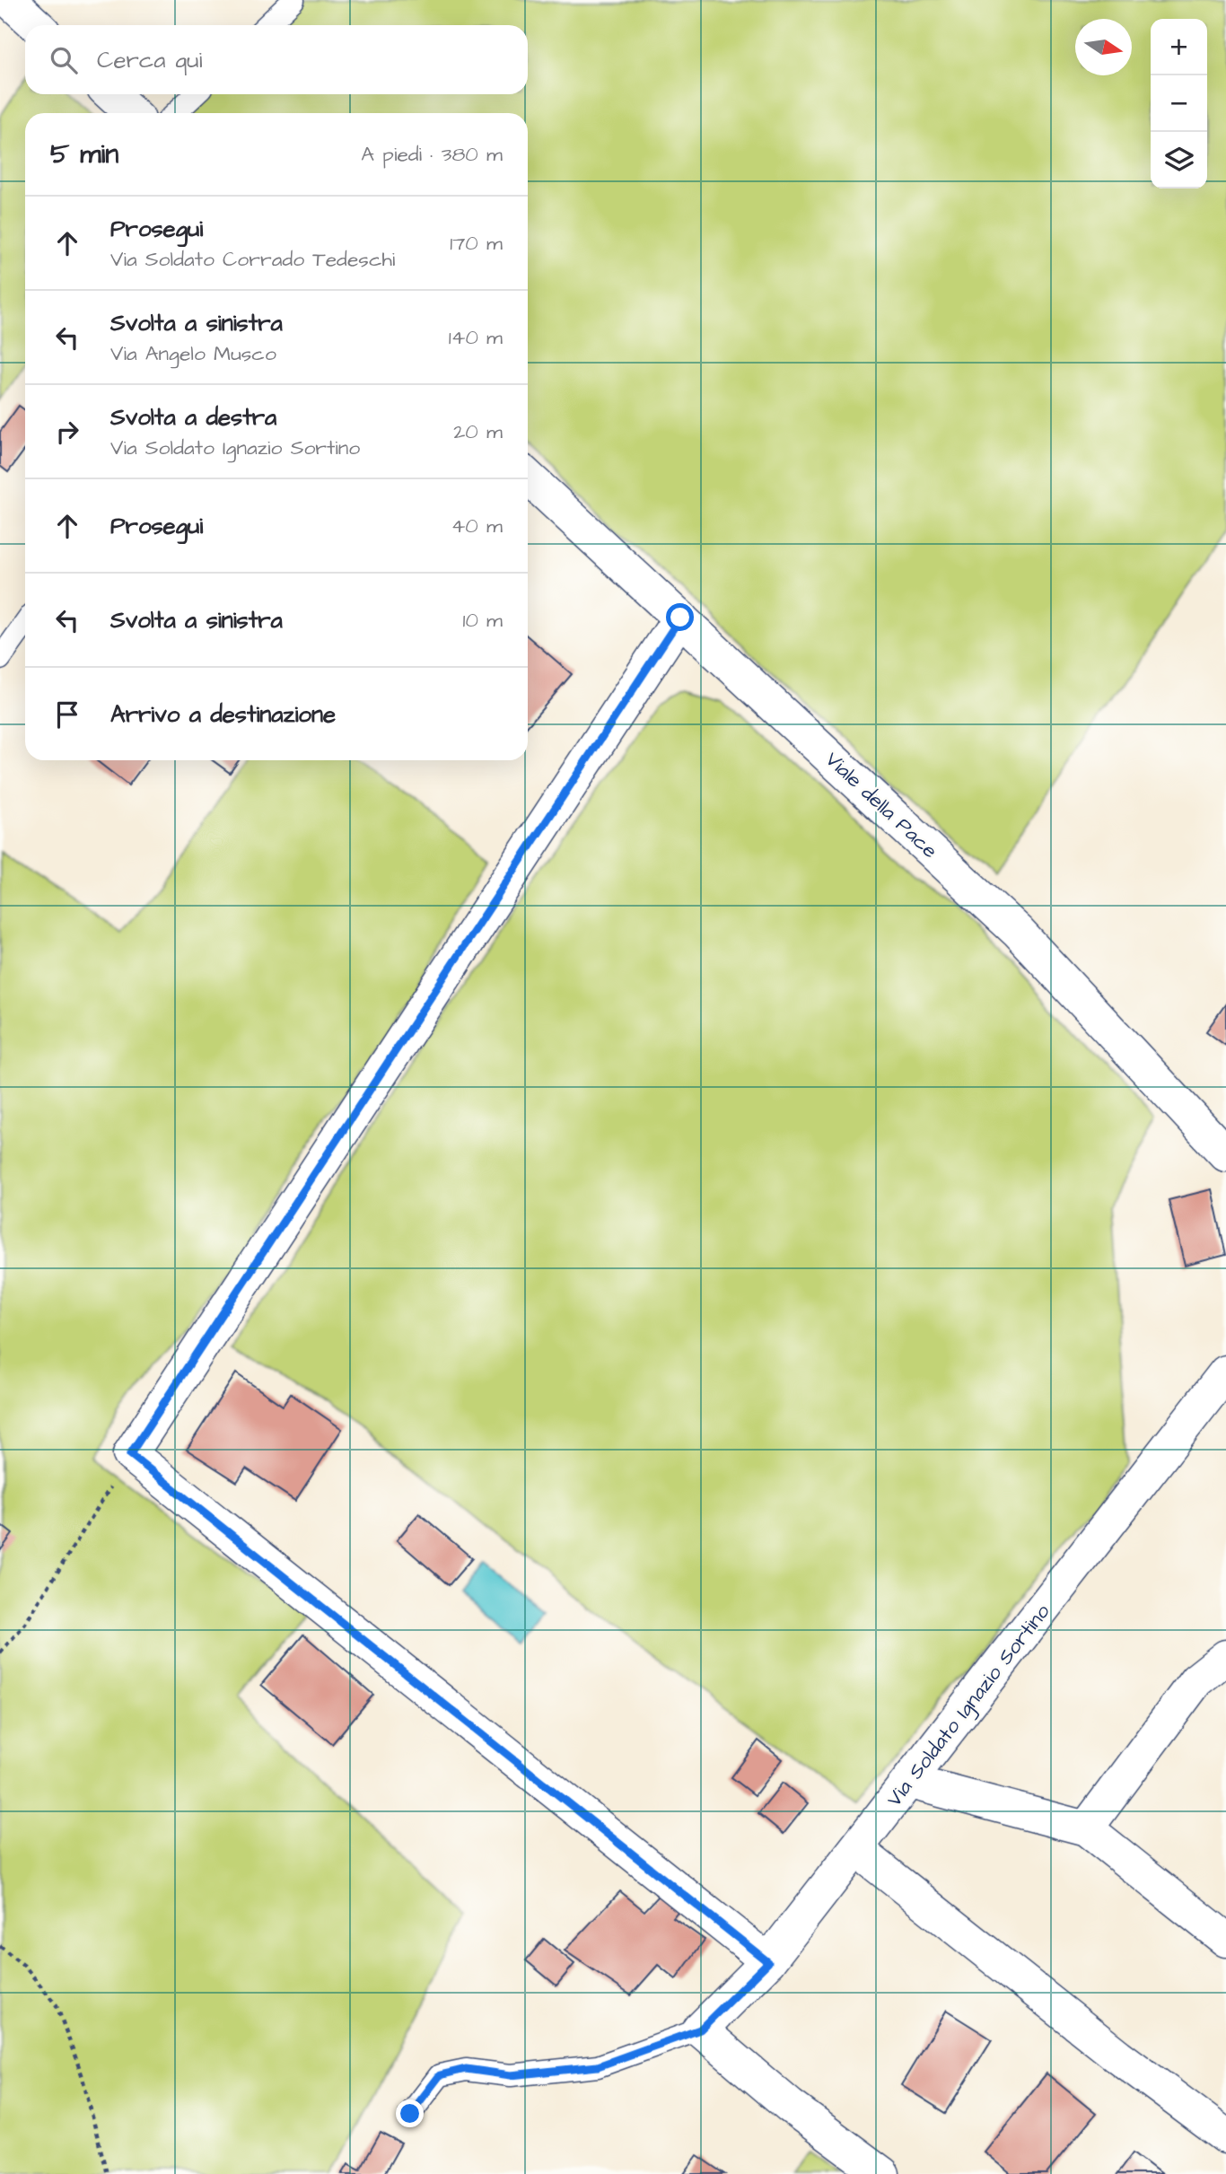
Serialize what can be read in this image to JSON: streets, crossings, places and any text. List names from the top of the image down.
{
  "streets": {
    "street": ["Viale della Pace", "Via Soldato Ignazio Sortino"]
  },
  "north": "right",
  "page": {
    "map_buttons": ["+", "−"],
    "search": "Cerca qui",
    "heading": ["5 min", "A piedi · 380 m"],
    "list": [
      ["Prosegui", "Via Soldato Corrado Tedeschi", "170 m"],
      ["Svolta a sinistra", "Via Angelo Musco", "140 m"],
      ["Svolta a destra", "Via Soldato Ignazio Sortino", "20 m"],
      ["Prosegui", "40 m"],
      ["Svolta a sinistra", "10 m"],
      "Arrivo a destinazione"
    ]
  }
}
